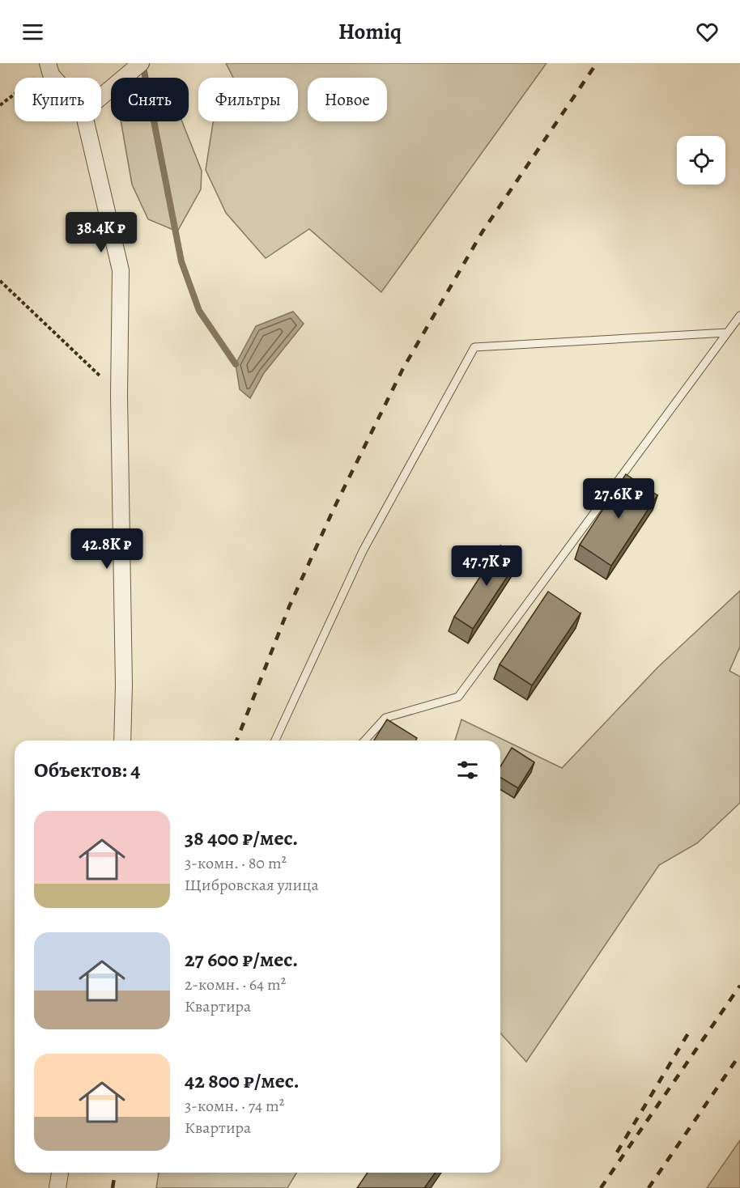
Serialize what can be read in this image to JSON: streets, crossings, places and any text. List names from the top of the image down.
{
  "page": {
    "header": "Homiq",
    "chip": [
      "Купить",
      "Снять",
      "Фильтры",
      "Новое"
    ],
    "price": [
      "38.4K ₽",
      "27.6K ₽",
      "42.8K ₽",
      "47.7K ₽"
    ],
    "heading": "Объектов: 4",
    "list": [
      {
        "name": "38 400 ₽/мес.",
        "note": "3-комн. · 80 m² · Щибровская улица"
      },
      {
        "name": "27 600 ₽/мес.",
        "note": "2-комн. · 64 m² · Квартира"
      },
      {
        "name": "42 800 ₽/мес.",
        "note": "3-комн. · 74 m² · Квартира"
      }
    ]
  }
}
